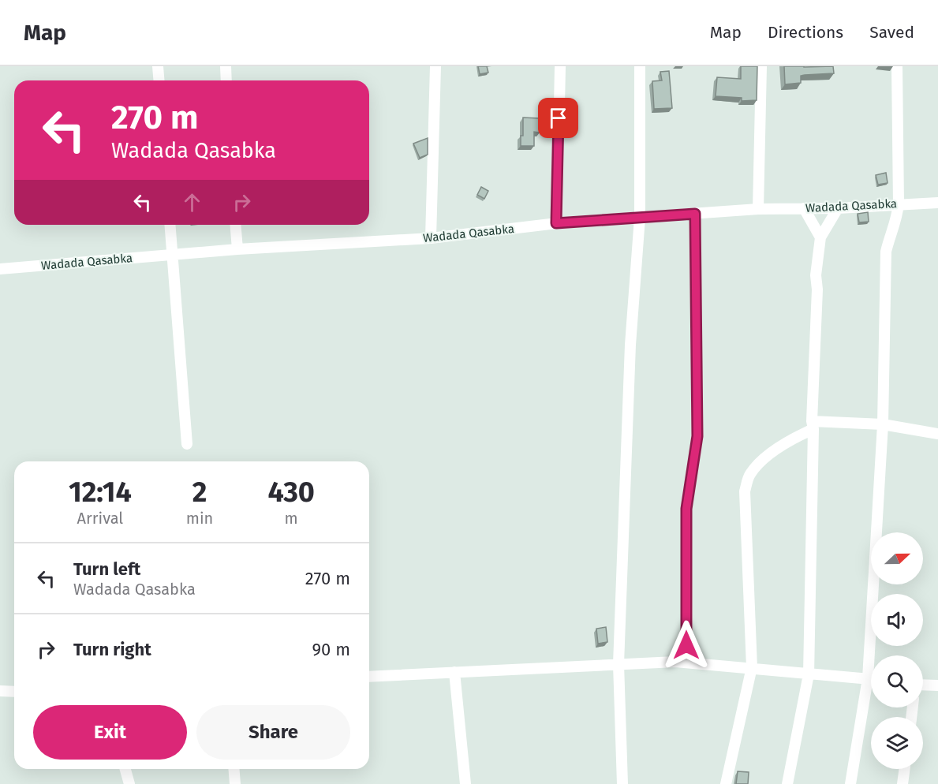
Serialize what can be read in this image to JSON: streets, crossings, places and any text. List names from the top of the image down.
{
  "streets": {
    "street": ["Wadada Qasabka"]
  },
  "north": "right",
  "page": {
    "header": "Map",
    "nav": ["Map", "Directions", "Saved"],
    "turn": ["270 m", "Wadada Qasabka"],
    "eta": [
      "12:14",
      "Arrival",
      "2",
      "min",
      "430",
      "m"
    ],
    "list": [
      {
        "name": "Turn left",
        "note": "Wadada Qasabka",
        "value": "270 m"
      },
      {
        "name": "Turn right",
        "value": "90 m"
      }
    ],
    "buttons": ["Exit", "Share"]
  }
}
